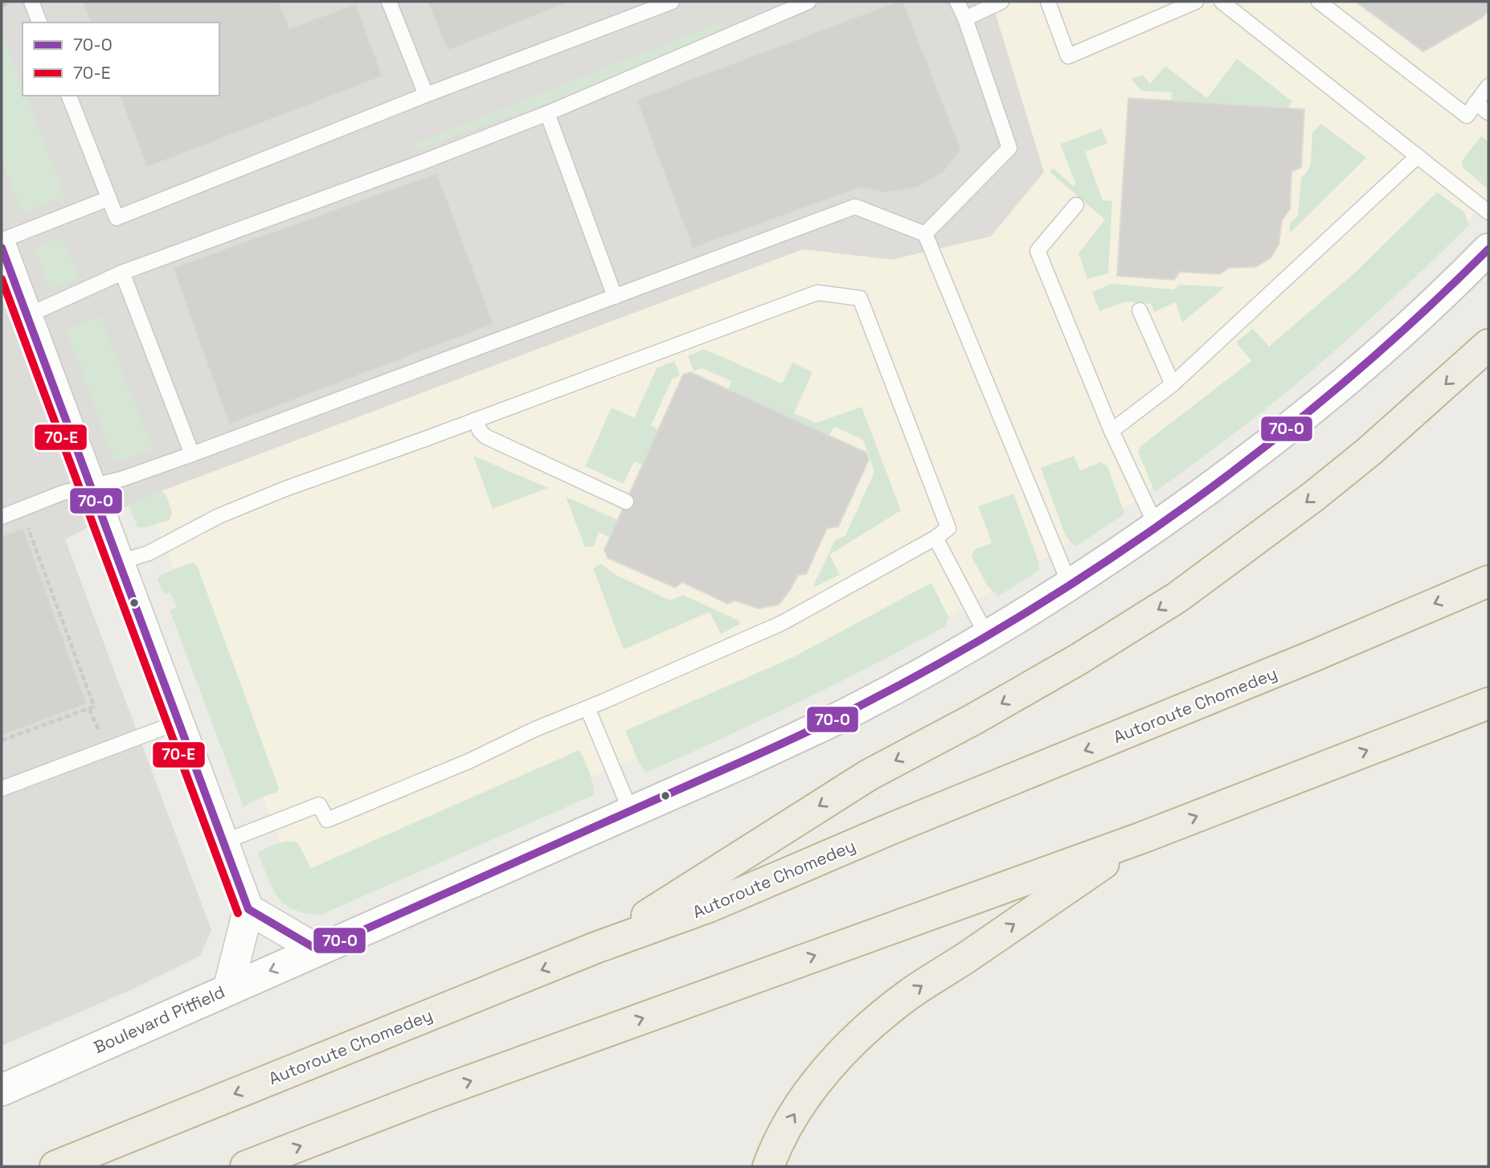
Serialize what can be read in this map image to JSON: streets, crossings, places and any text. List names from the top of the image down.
{
  "streets": {
    "highway": ["Autoroute Chomedey"],
    "main road": ["Boulevard Pitfield"]
  },
  "lines": ["transit line 70-O", "transit line 70-E"],
  "legend": ["70-O", "70-E"]
}
